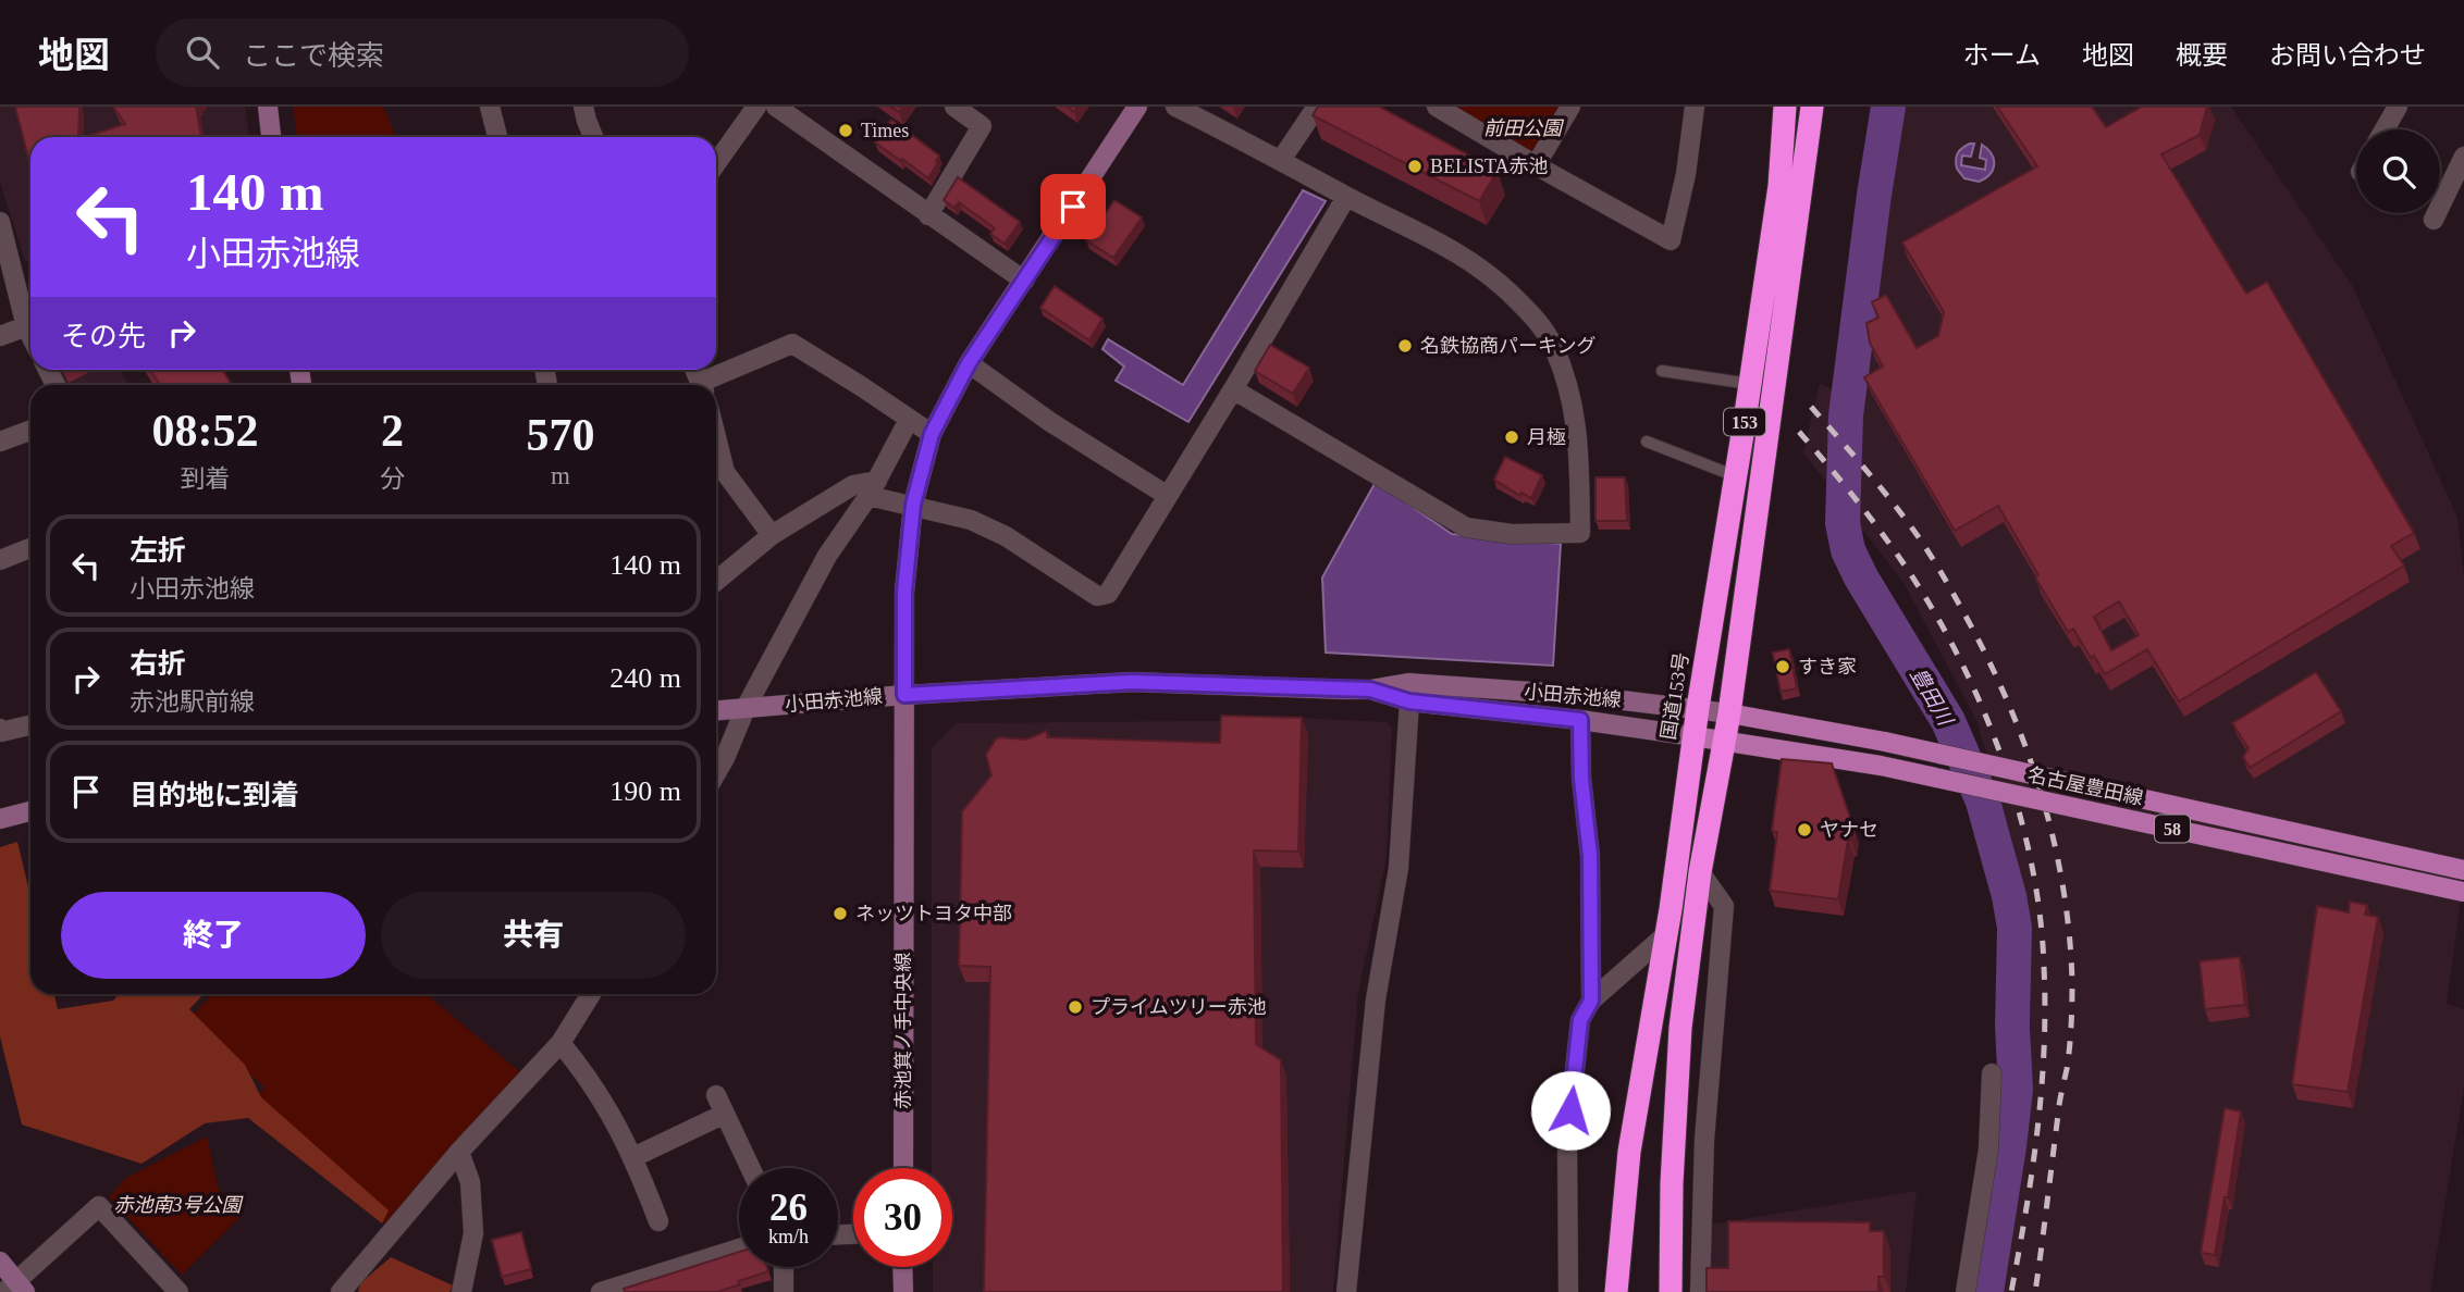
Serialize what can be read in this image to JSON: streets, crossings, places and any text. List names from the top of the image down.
{
  "streets": {
    "highway": ["153", "国道153号"],
    "main road": ["名古屋豊田線", "58"],
    "street": ["小田赤池線", "赤池箕ノ手中央線"]
  },
  "crossings": [
    ["153", "小田赤池線"],
    ["153", "名古屋豊田線"],
    ["小田赤池線", "国道153号"],
    ["小田赤池線", "名古屋豊田線"],
    ["小田赤池線", "赤池箕ノ手中央線"],
    ["国道153号", "名古屋豊田線"]
  ],
  "water": ["豊田川"],
  "parks": ["前田公園", "赤池南3号公園"],
  "places": [
    "Times",
    "BELISTA赤池",
    "名鉄協商パーキング",
    "月極",
    "すき家",
    "ヤナセ",
    "ネッツトヨタ中部",
    "プライムツリー赤池"
  ],
  "page": {
    "header": "地図",
    "search": "ここで検索",
    "nav": [
      "ホーム",
      "地図",
      "概要",
      "お問い合わせ"
    ],
    "turn": ["140 m", "小田赤池線"],
    "then": "その先",
    "eta": [
      "08:52",
      "到着",
      "2",
      "分",
      "570",
      "m"
    ],
    "list": [
      {
        "name": "左折",
        "note": "小田赤池線",
        "value": "140 m"
      },
      {
        "name": "右折",
        "note": "赤池駅前線",
        "value": "240 m"
      },
      {
        "name": "目的地に到着",
        "value": "190 m"
      }
    ],
    "buttons": ["終了", "共有"],
    "speed": "26 km/h",
    "limit": "30"
  }
}
